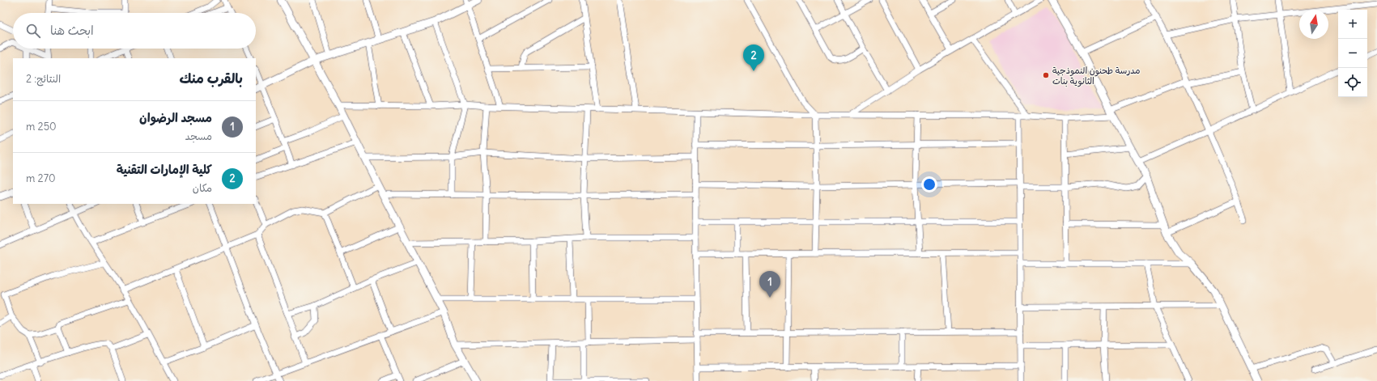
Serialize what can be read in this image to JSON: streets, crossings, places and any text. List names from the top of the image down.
{
  "places": ["مدرسة طحنون النموذجية الثانوية بنات"],
  "north": "top",
  "page": {
    "map_buttons": ["+", "−"],
    "search": "ابحث هنا",
    "pins": ["2", "1"],
    "heading": ["بالقرب منك", "النتائج: 2"],
    "list": [
      {
        "mark": "1",
        "name": "مسجد الرضوان",
        "note": "مسجد",
        "value": "250 m"
      },
      {
        "mark": "2",
        "name": "كلية الإمارات التقنية",
        "note": "مكان",
        "value": "270 m"
      }
    ]
  }
}
